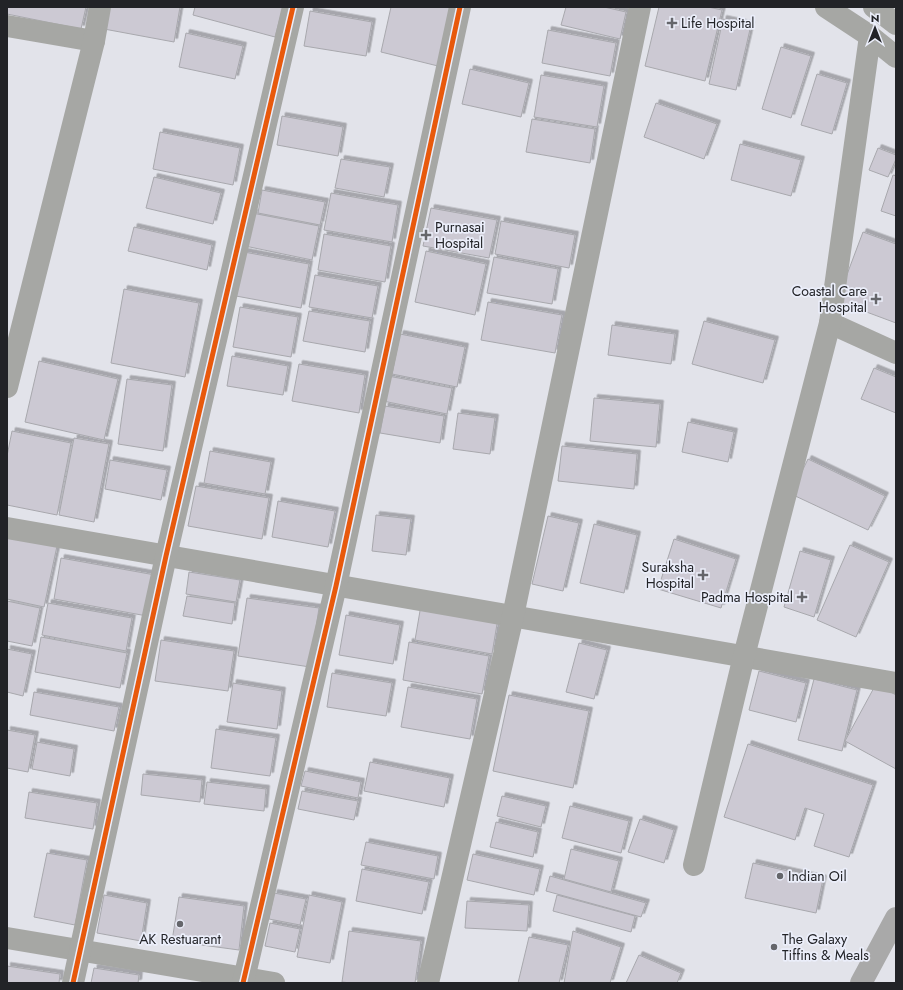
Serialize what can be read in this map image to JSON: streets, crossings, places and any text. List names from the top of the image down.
{
  "places": {
    "health": [
      "Life Hospital",
      "Purnasai Hospital",
      "Coastal Care Hospital",
      "Suraksha Hospital",
      "Padma Hospital"
    ],
    "other": ["Indian Oil", "AK Restuarant", "The Galaxy Tiffins & Meals"]
  },
  "north": "top"
}
